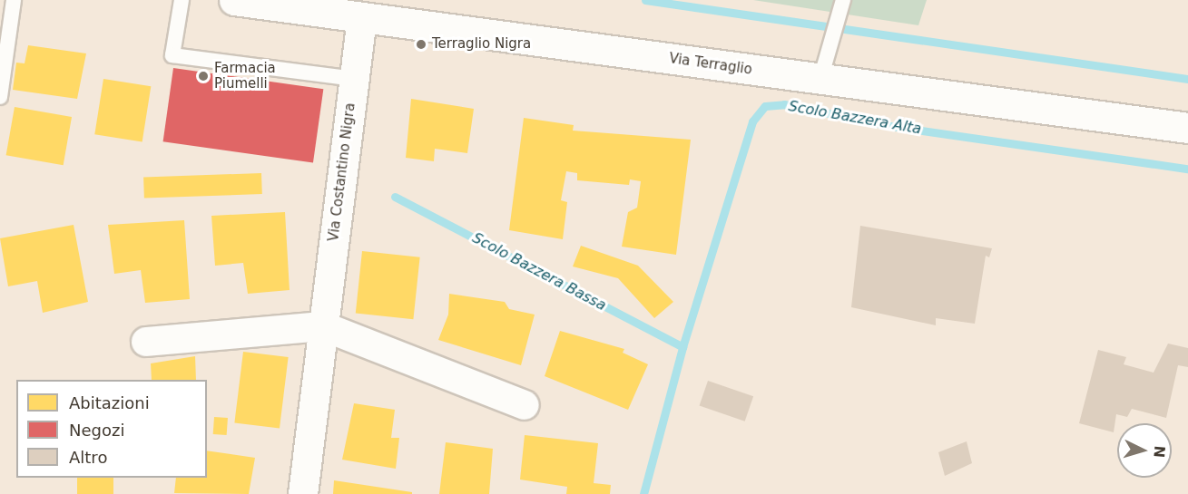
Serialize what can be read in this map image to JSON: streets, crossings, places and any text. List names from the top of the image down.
{
  "streets": {
    "main road": ["Via Terraglio"],
    "street": ["Via Costantino Nigra"]
  },
  "crossings": [
    ["Via Terraglio", "Via Costantino Nigra"]
  ],
  "water": ["Scolo Bazzera Alta", "Scolo Bazzera Bassa"],
  "places": ["Terraglio Nigra", "Farmacia Piumelli"],
  "legend": ["Abitazioni", "Negozi", "Altro"],
  "north": "right"
}
